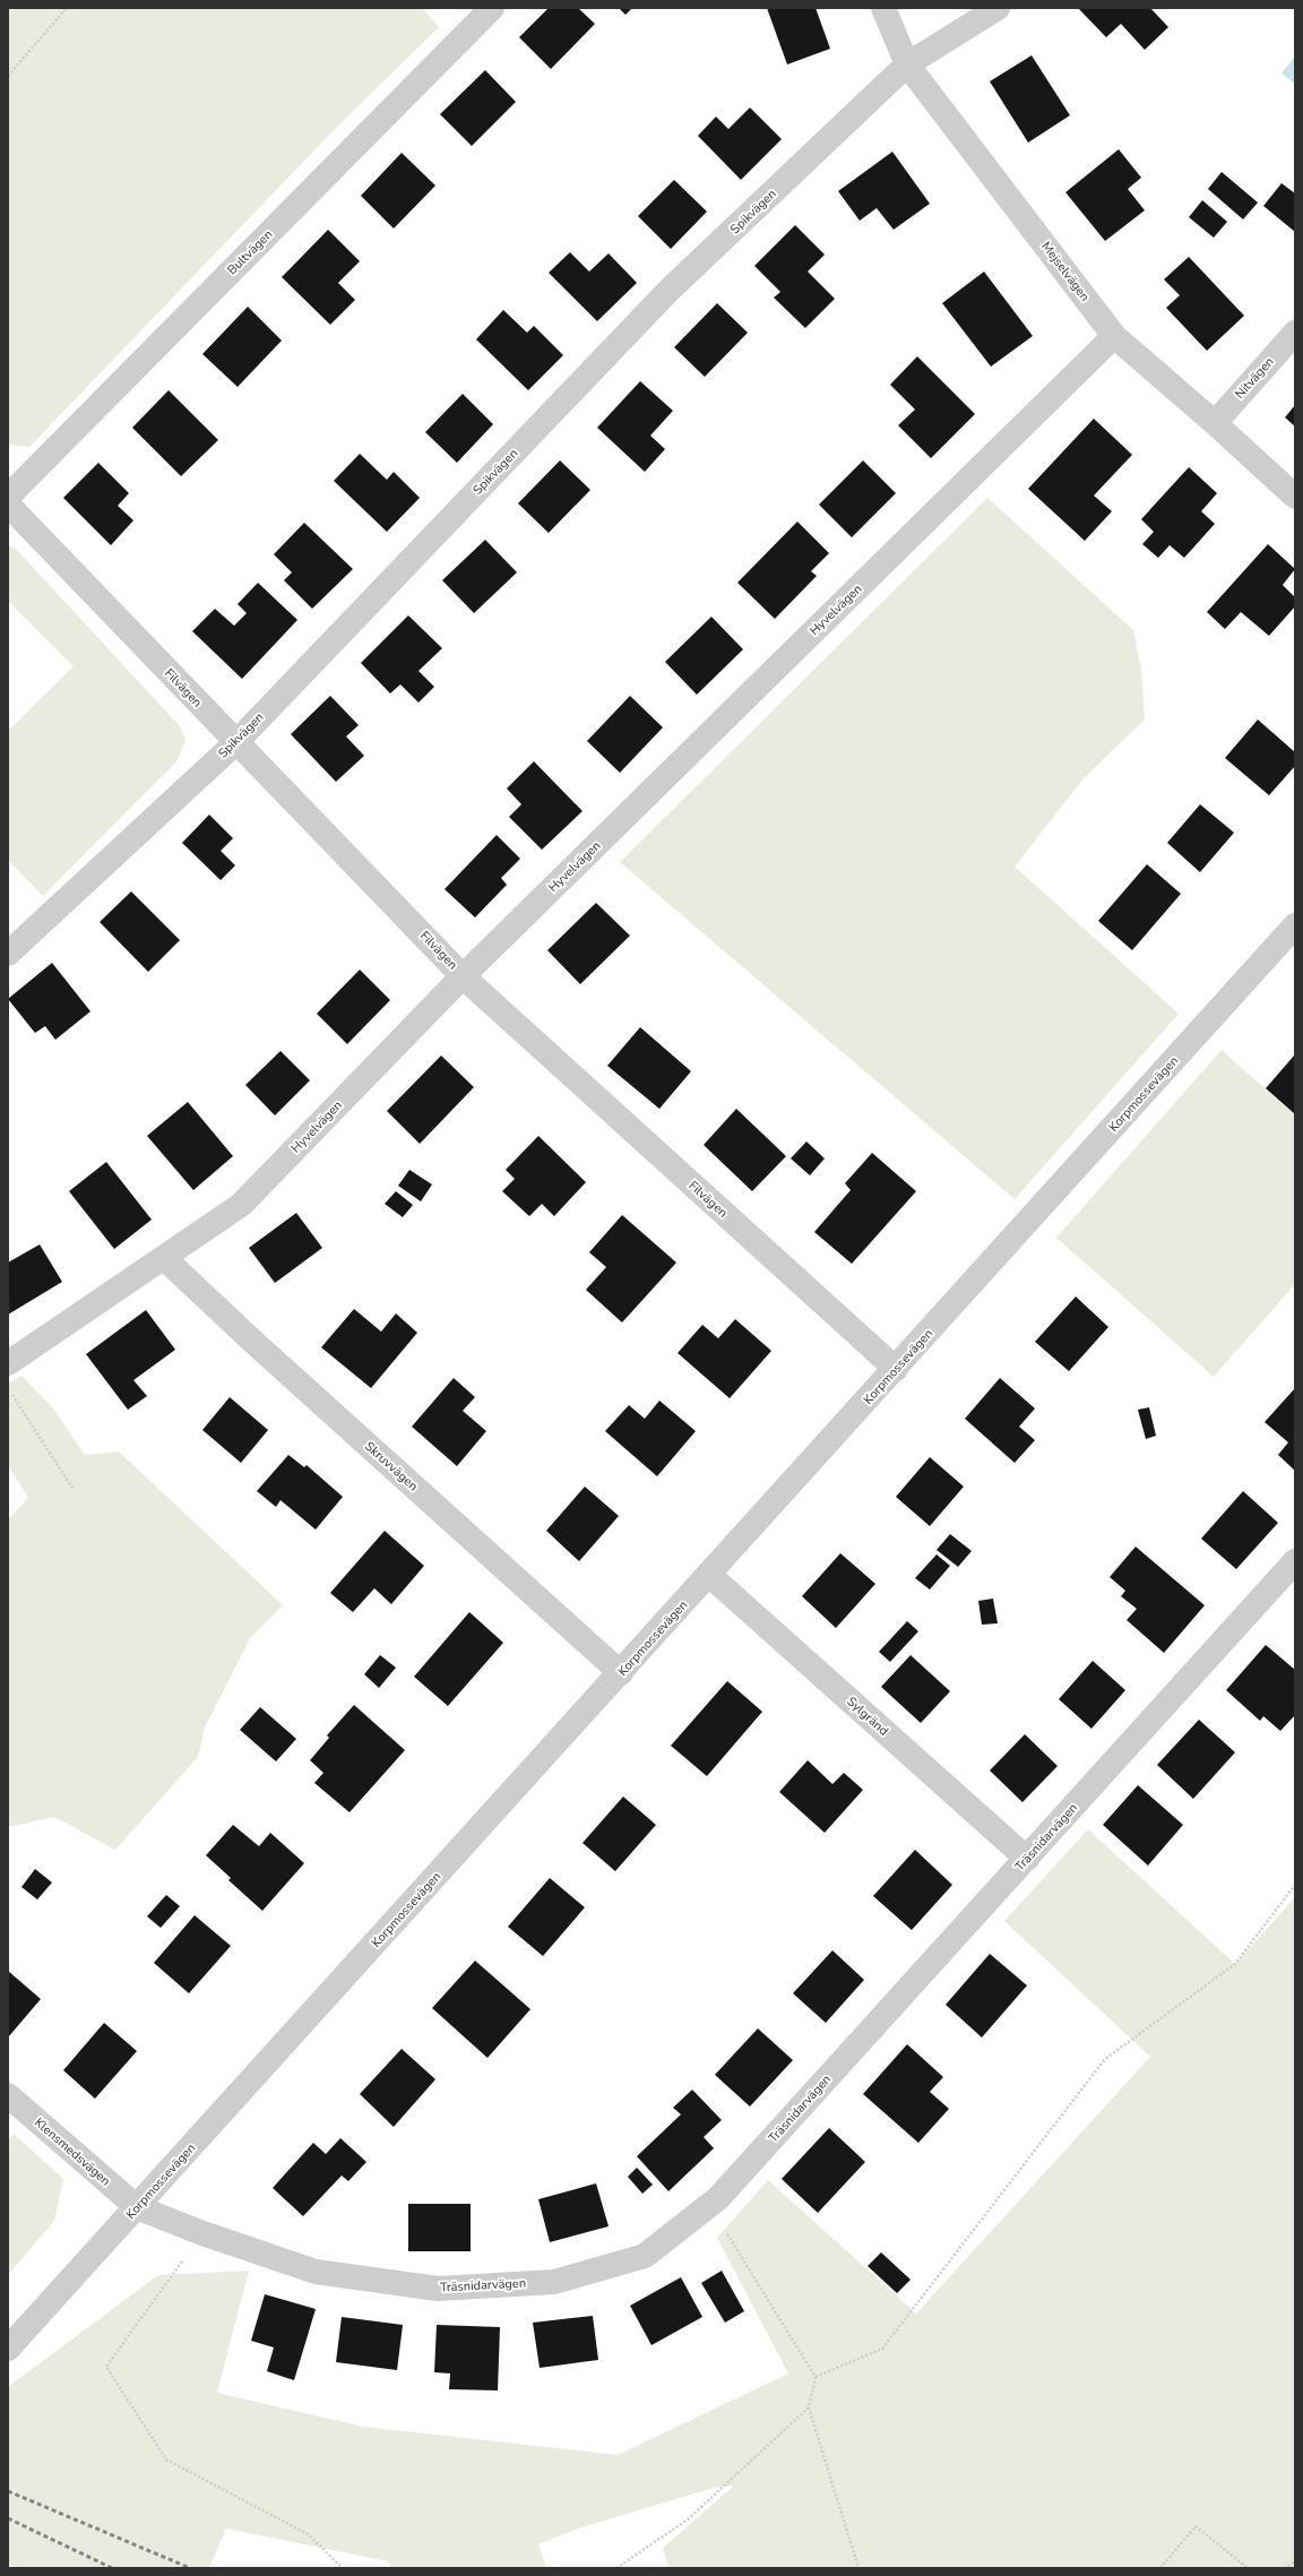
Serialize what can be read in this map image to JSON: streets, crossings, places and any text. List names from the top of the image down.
{
  "streets": {
    "street": [
      "Spikvägen",
      "Bultvägen",
      "Mejselvägen",
      "Nitvägen",
      "Hyvelvägen",
      "Filvägen",
      "Korpmossevägen",
      "Skruvvägen",
      "Sylgränd",
      "Träsnidarvägen",
      "Klensmedsvägen"
    ]
  },
  "crossings": [
    ["Spikvägen", "Mejselvägen"],
    ["Spikvägen", "Filvägen"],
    ["Mejselvägen", "Nitvägen"],
    ["Mejselvägen", "Hyvelvägen"],
    ["Hyvelvägen", "Filvägen"],
    ["Hyvelvägen", "Skruvvägen"],
    ["Filvägen", "Korpmossevägen"],
    ["Korpmossevägen", "Skruvvägen"],
    ["Korpmossevägen", "Sylgränd"],
    ["Korpmossevägen", "Träsnidarvägen"],
    ["Korpmossevägen", "Klensmedsvägen"],
    ["Sylgränd", "Träsnidarvägen"],
    ["Träsnidarvägen", "Klensmedsvägen"]
  ]
}
